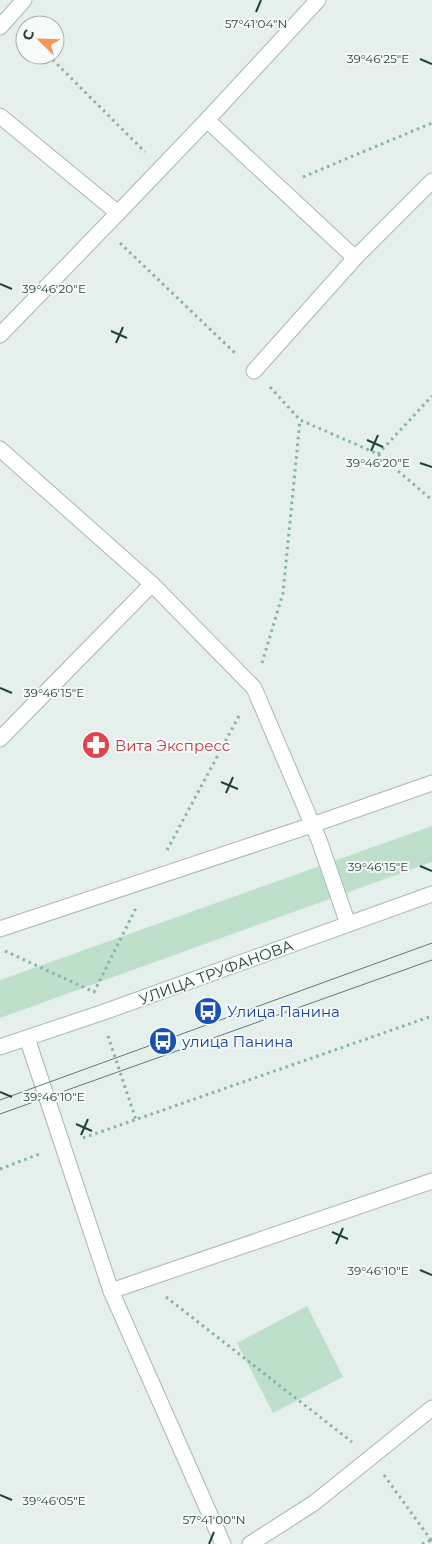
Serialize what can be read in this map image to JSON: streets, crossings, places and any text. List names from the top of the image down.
{
  "streets": {
    "street": ["УЛИЦА ТРУФАНОВА"]
  },
  "places": {
    "pharmacy": ["Вита Экспресс"],
    "bus stop": ["Улица Панина", "улица Панина"]
  },
  "north": "top left",
  "coordinates": [
    "57°41'04\"N",
    "39°46'25\"E",
    "39°46'20\"E",
    "39°46'15\"E",
    "39°46'10\"E",
    "39°46'05\"E",
    "57°41'00\"N"
  ]
}
